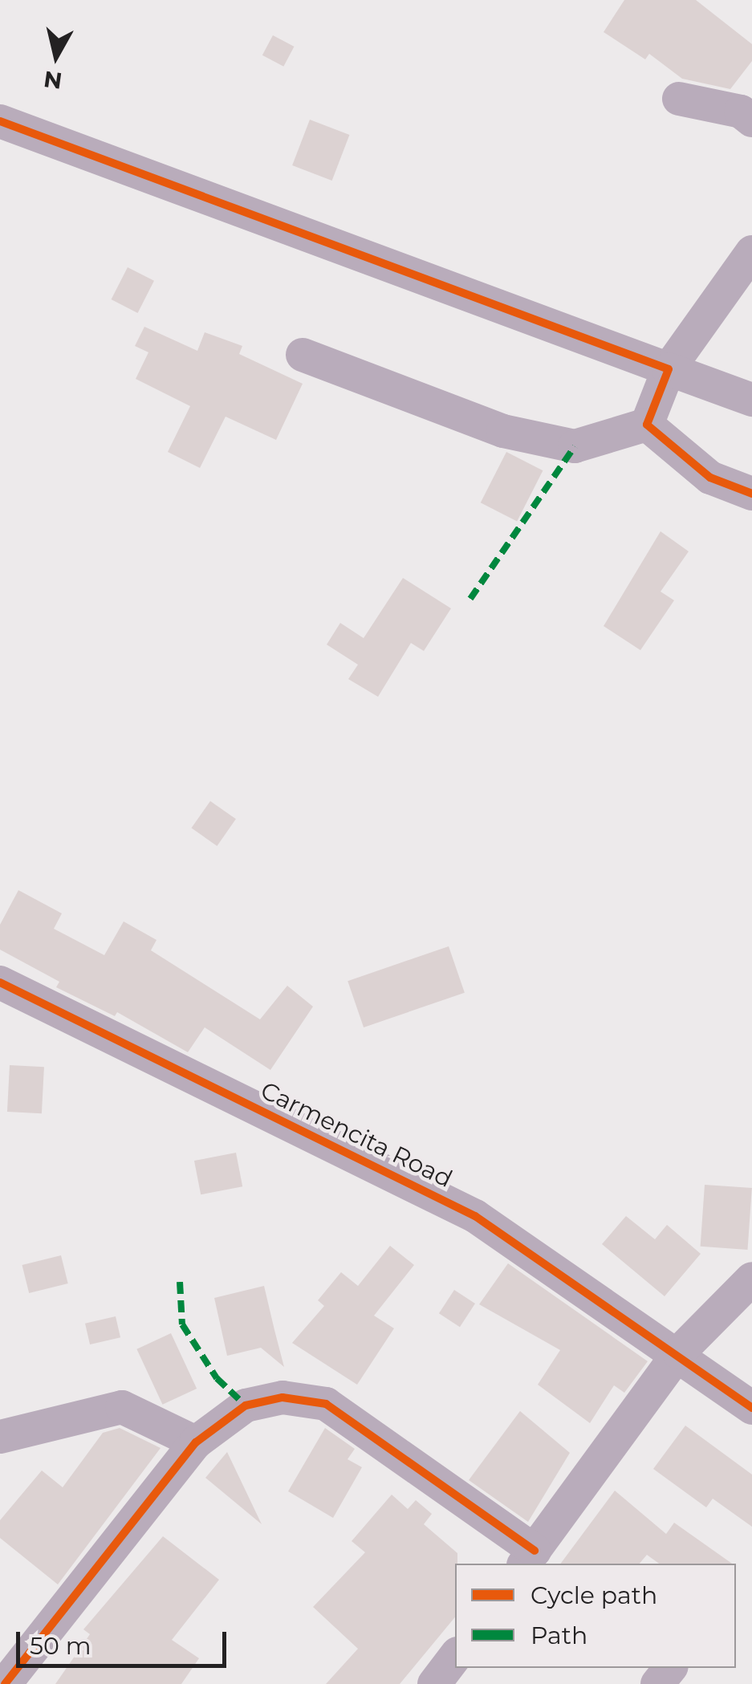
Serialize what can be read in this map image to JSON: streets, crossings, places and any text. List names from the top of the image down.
{
  "streets": {
    "street": ["Carmencita Road"]
  },
  "legend": ["Cycle path", "Path"],
  "scale_bar": "50 m",
  "north": "bottom"
}
